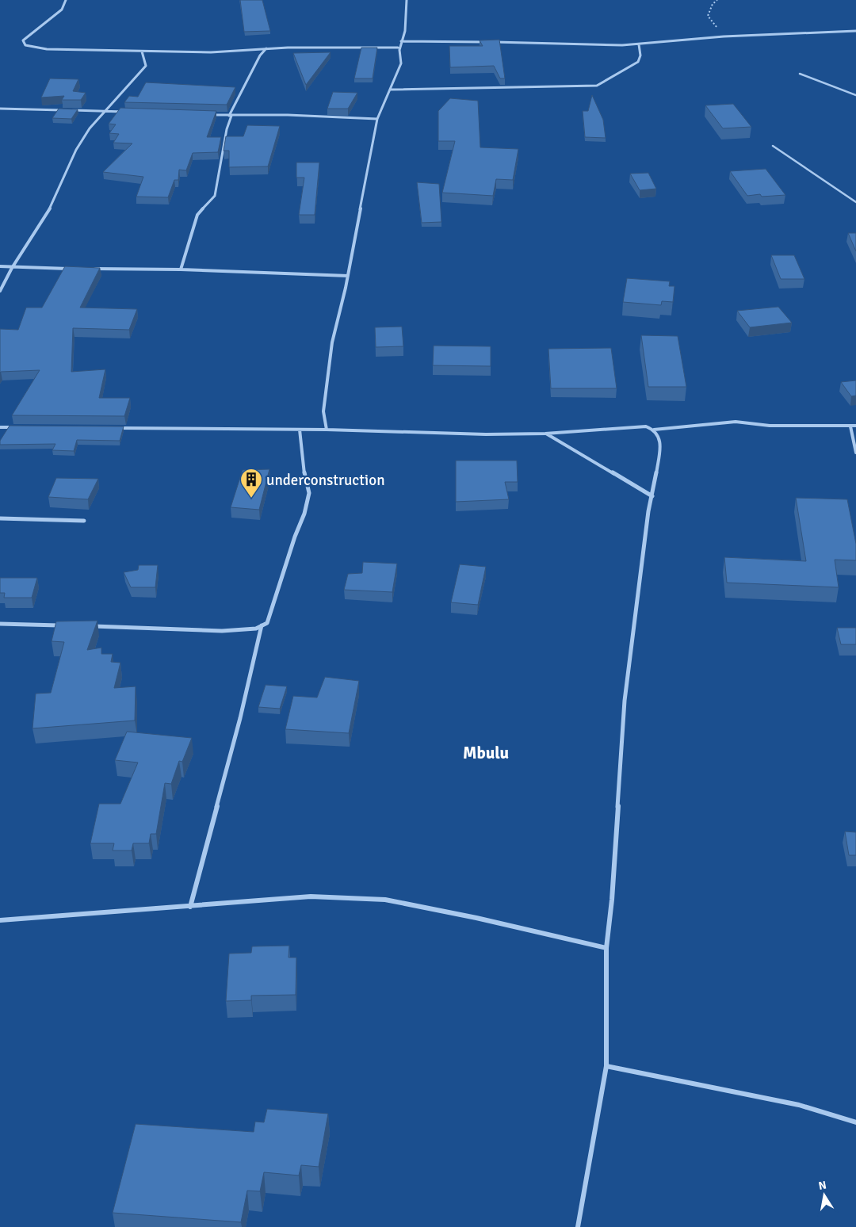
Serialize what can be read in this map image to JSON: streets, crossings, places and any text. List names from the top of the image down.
{
  "districts": ["Mbulu"],
  "places": {
    "building": ["underconstruction"]
  },
  "north": "top"
}
